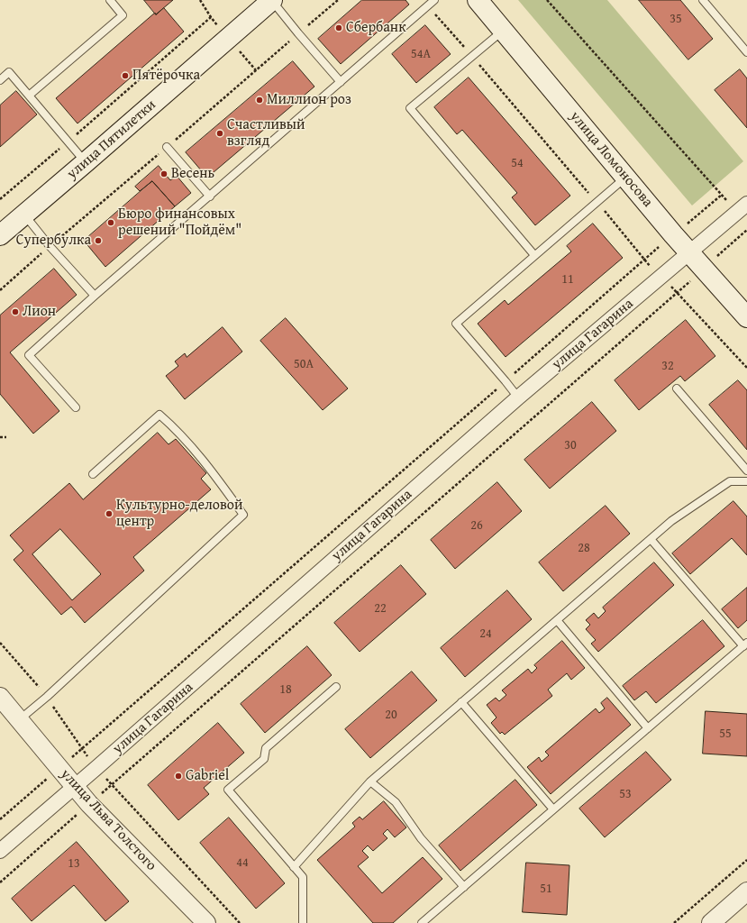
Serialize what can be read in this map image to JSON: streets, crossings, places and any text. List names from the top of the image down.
{
  "streets": {
    "main road": ["улица Пятилетки", "улица Ломоносова"],
    "street": ["улица Гагарина", "улица Льва Толстого"]
  },
  "crossings": [
    ["улица Ломоносова", "улица Гагарина"],
    ["улица Гагарина", "улица Льва Толстого"]
  ],
  "places": [
    "Сбербанк",
    "Пятёрочка",
    "Миллион роз",
    "Счастливый взгляд",
    "Весень",
    "Бюро финансовых решений \"Пойдём\"",
    "Супербулка",
    "Лион",
    "Культурно-деловой центр",
    "Gabriel"
  ],
  "house_numbers": [
    "35",
    "54А",
    "54",
    "11",
    "50А",
    "32",
    "30",
    "26",
    "28",
    "22",
    "24",
    "18",
    "20",
    "55",
    "53",
    "44",
    "13",
    "51"
  ]
}
